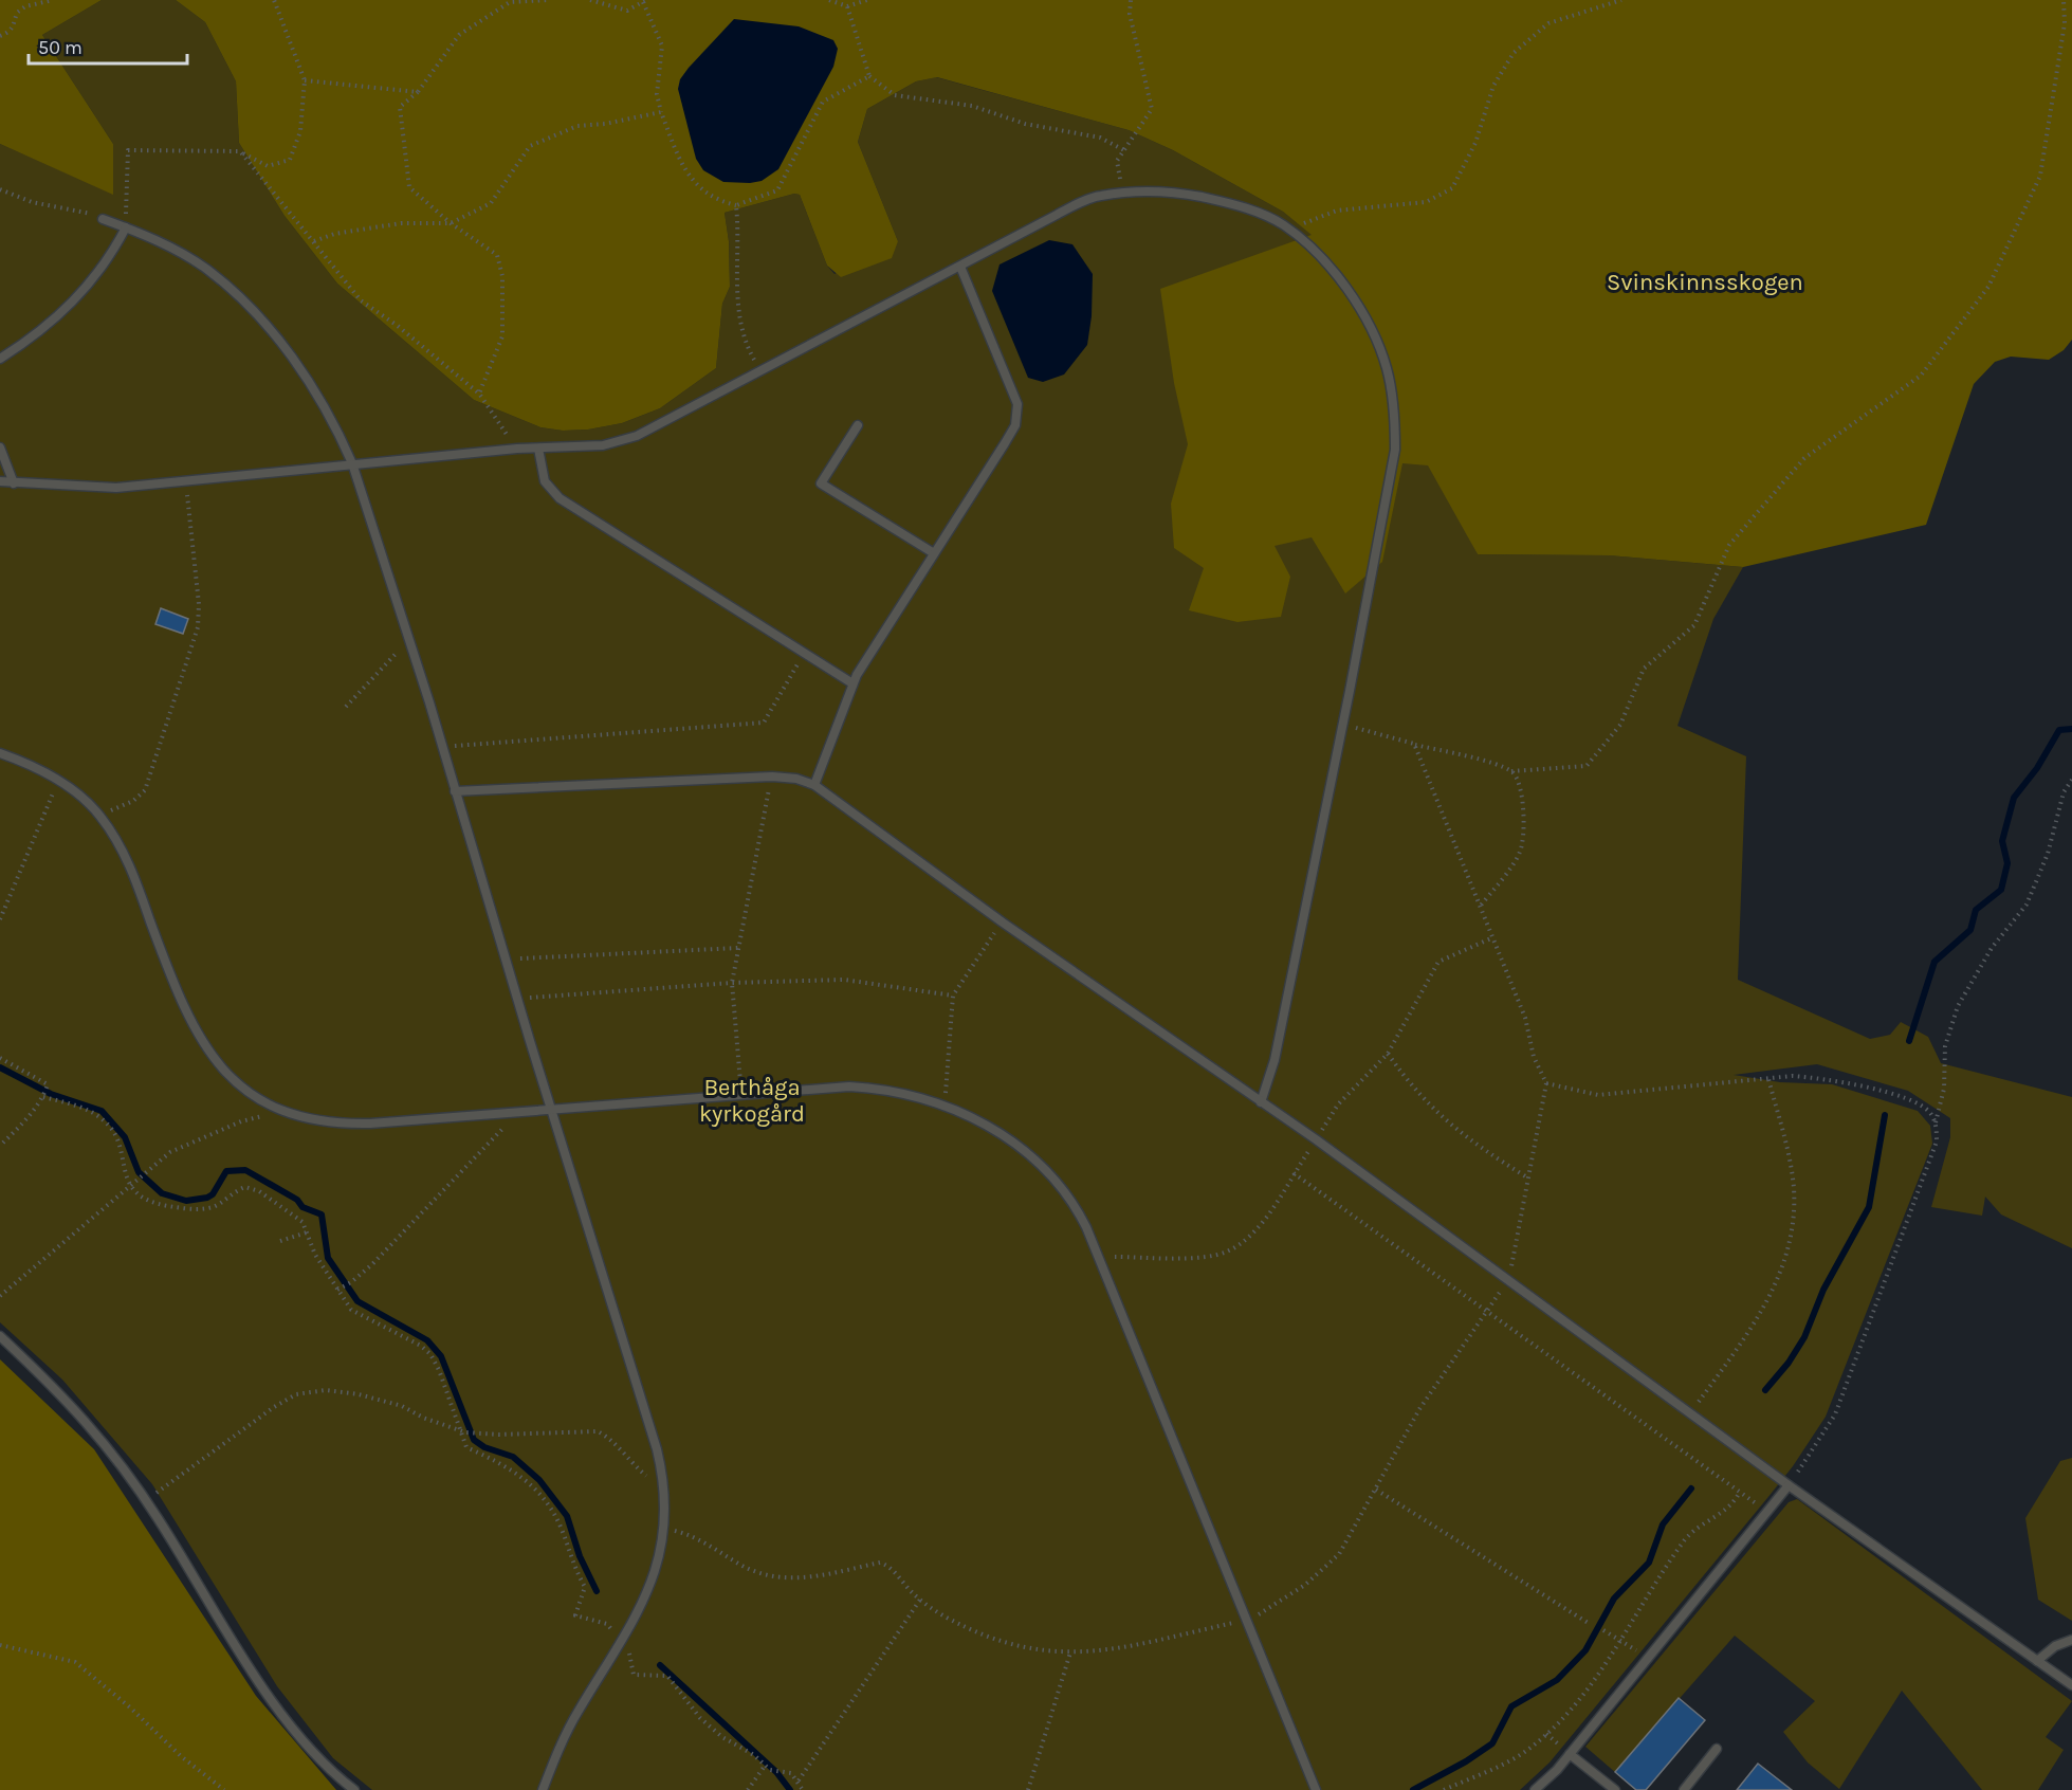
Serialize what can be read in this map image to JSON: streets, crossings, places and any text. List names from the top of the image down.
{
  "parks": ["Svinskinnsskogen", "Berthåga kyrkogård"],
  "scale_bar": "50 m"
}
